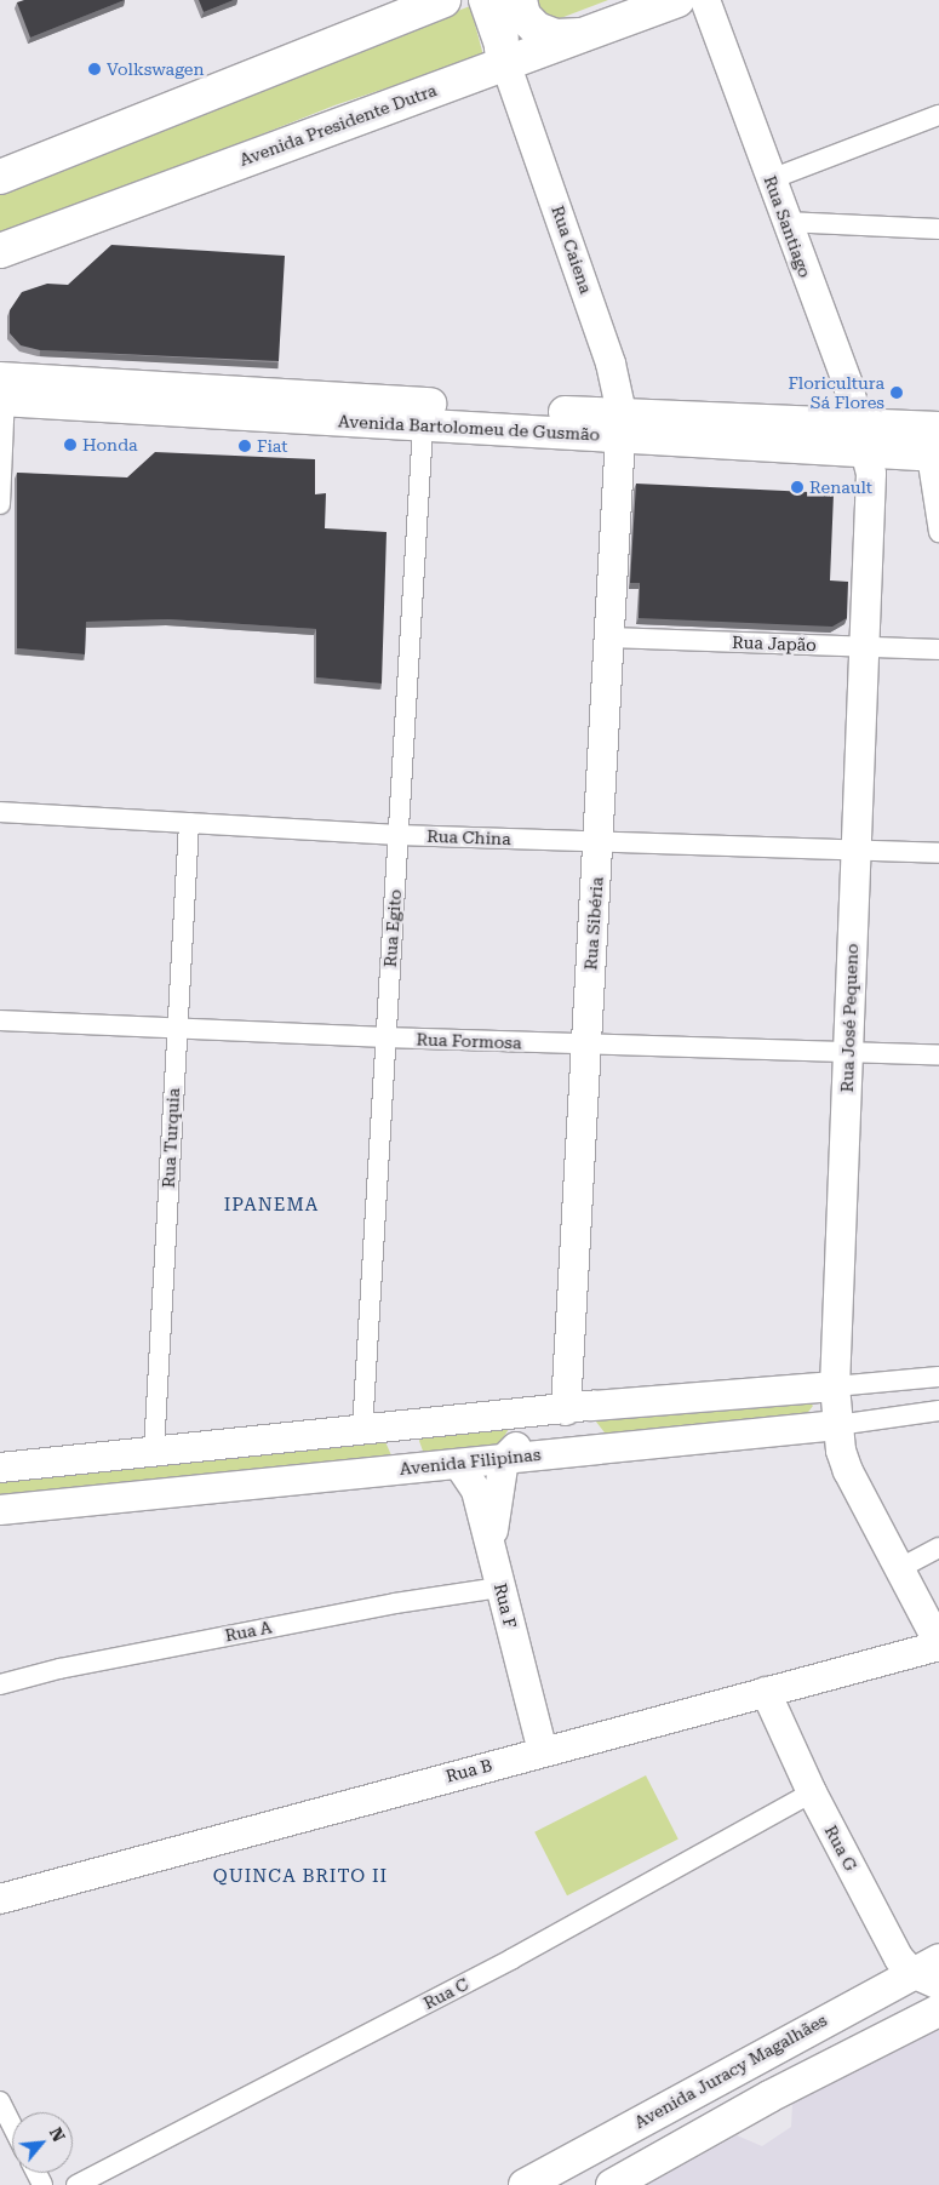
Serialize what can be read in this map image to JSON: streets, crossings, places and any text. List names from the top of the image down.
{
  "streets": {
    "highway": ["Avenida Presidente Dutra"],
    "main road": [
      "Rua Santiago",
      "Rua Caiena",
      "Avenida Bartolomeu de Gusmão",
      "Rua Sibéria",
      "Rua José Pequeno",
      "Avenida Filipinas",
      "Rua F",
      "Rua B",
      "Rua G",
      "Avenida Juracy Magalhães"
    ],
    "street": [
      "Rua Japão",
      "Rua China",
      "Rua Egito",
      "Rua Formosa",
      "Rua Turquia",
      "Rua A",
      "Rua C"
    ]
  },
  "crossings": [
    ["Avenida Presidente Dutra", "Rua Caiena"],
    ["Rua Santiago", "Avenida Bartolomeu de Gusmão"],
    ["Rua Santiago", "Rua José Pequeno"],
    ["Rua Caiena", "Avenida Bartolomeu de Gusmão"],
    ["Rua Caiena", "Rua Sibéria"],
    ["Avenida Bartolomeu de Gusmão", "Rua Sibéria"],
    ["Avenida Bartolomeu de Gusmão", "Rua Egito"],
    ["Avenida Bartolomeu de Gusmão", "Rua José Pequeno"],
    ["Rua Japão", "Rua Sibéria"],
    ["Rua Japão", "Rua José Pequeno"],
    ["Rua China", "Rua Sibéria"],
    ["Rua China", "Rua Egito"],
    ["Rua China", "Rua José Pequeno"],
    ["Rua China", "Rua Turquia"],
    ["Rua Sibéria", "Rua Formosa"],
    ["Rua Egito", "Rua Formosa"],
    ["Rua José Pequeno", "Rua Formosa"],
    ["Rua José Pequeno", "Avenida Filipinas"],
    ["Rua José Pequeno", "Rua B"],
    ["Rua Formosa", "Rua Turquia"],
    ["Avenida Filipinas", "Rua F"],
    ["Rua F", "Rua A"],
    ["Rua F", "Rua B"],
    ["Rua B", "Rua G"],
    ["Rua G", "Rua C"],
    ["Rua G", "Avenida Juracy Magalhães"]
  ],
  "districts": ["IPANEMA", "QUINCA BRITO II"],
  "places": [
    "Volkswagen",
    "Floricultura Sá Flores",
    "Honda",
    "Fiat",
    "Renault"
  ],
  "north": "top right"
}
